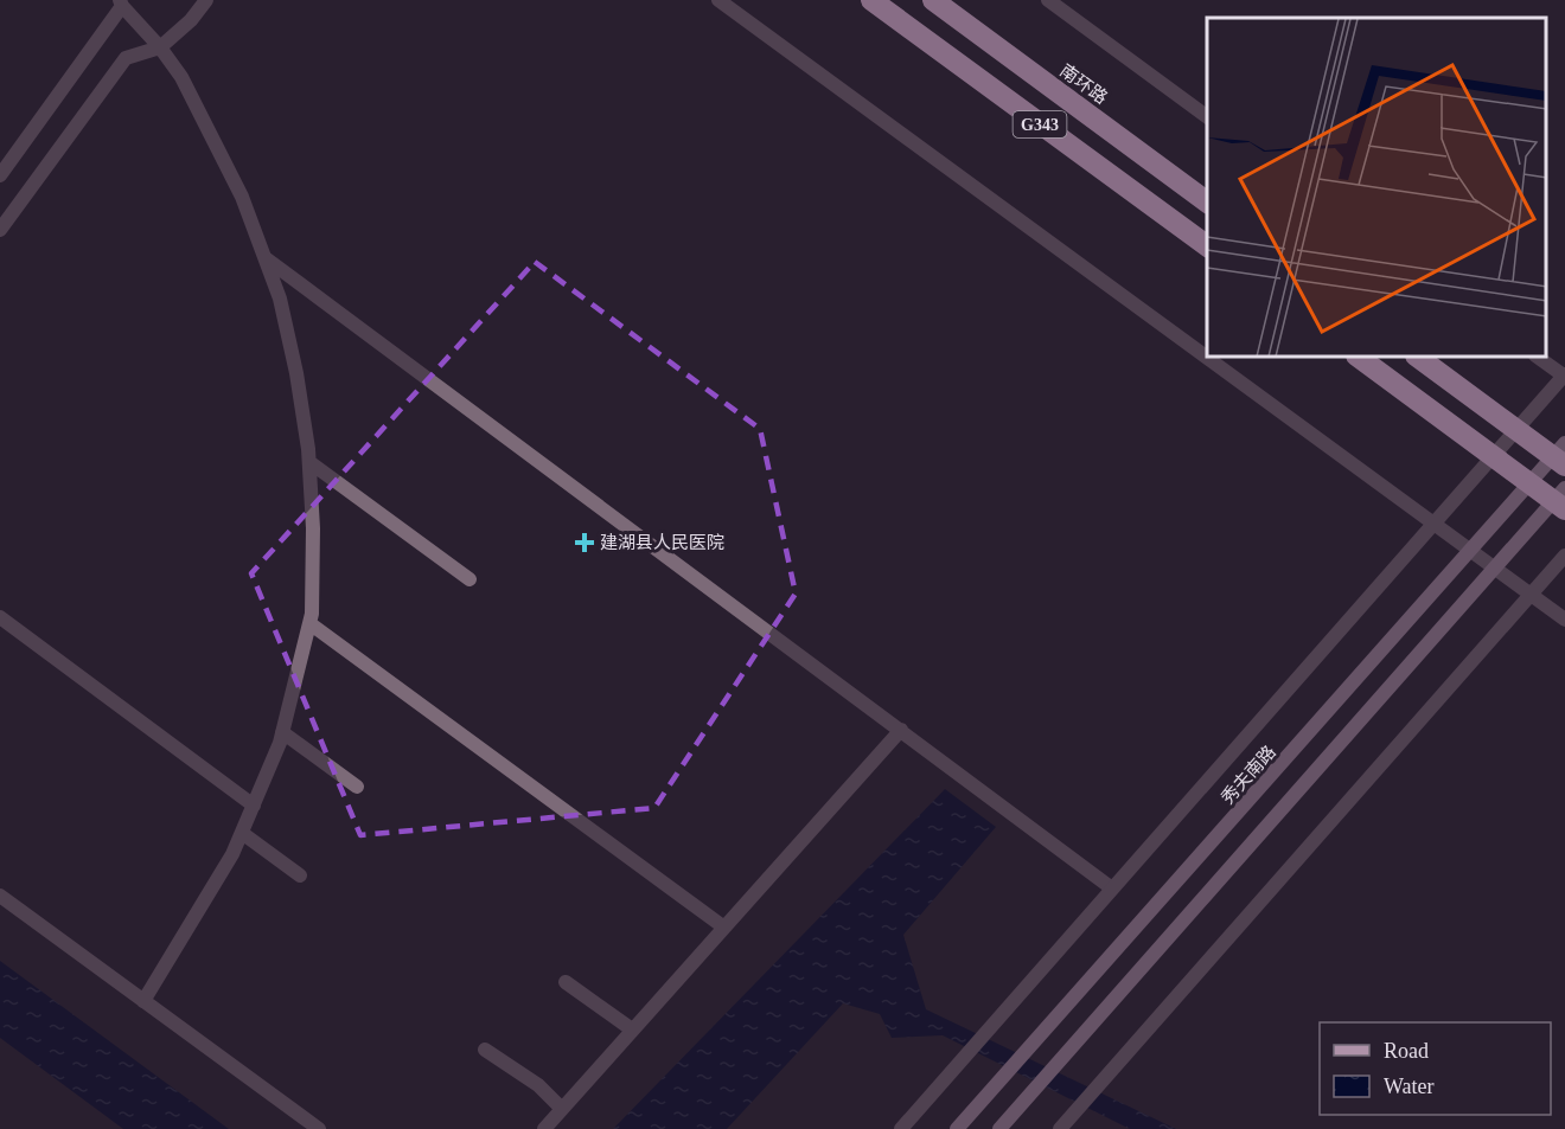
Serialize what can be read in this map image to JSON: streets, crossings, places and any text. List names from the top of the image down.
{
  "streets": {
    "highway": ["南环路", "G343"],
    "street": ["秀夫南路"]
  },
  "places": {
    "health": ["建湖县人民医院"]
  },
  "legend": ["Road", "Water"]
}
